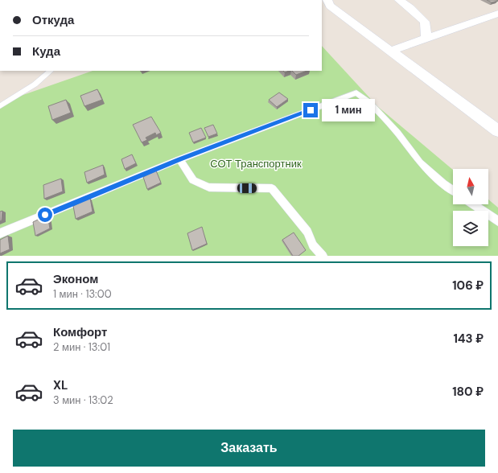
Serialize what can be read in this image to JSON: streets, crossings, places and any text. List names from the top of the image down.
{
  "parks": ["СОТ Транспортник"],
  "north": "top",
  "page": {
    "banner": ["Откуда", "Куда"],
    "bubble": "1 мин",
    "list": [
      {
        "name": "Эконом",
        "note": "1 мин · 13:00",
        "value": "106 ₽"
      },
      {
        "name": "Комфорт",
        "note": "2 мин · 13:01",
        "value": "143 ₽"
      },
      {
        "name": "XL",
        "note": "3 мин · 13:02",
        "value": "180 ₽"
      }
    ],
    "buttons": "Заказать"
  }
}
